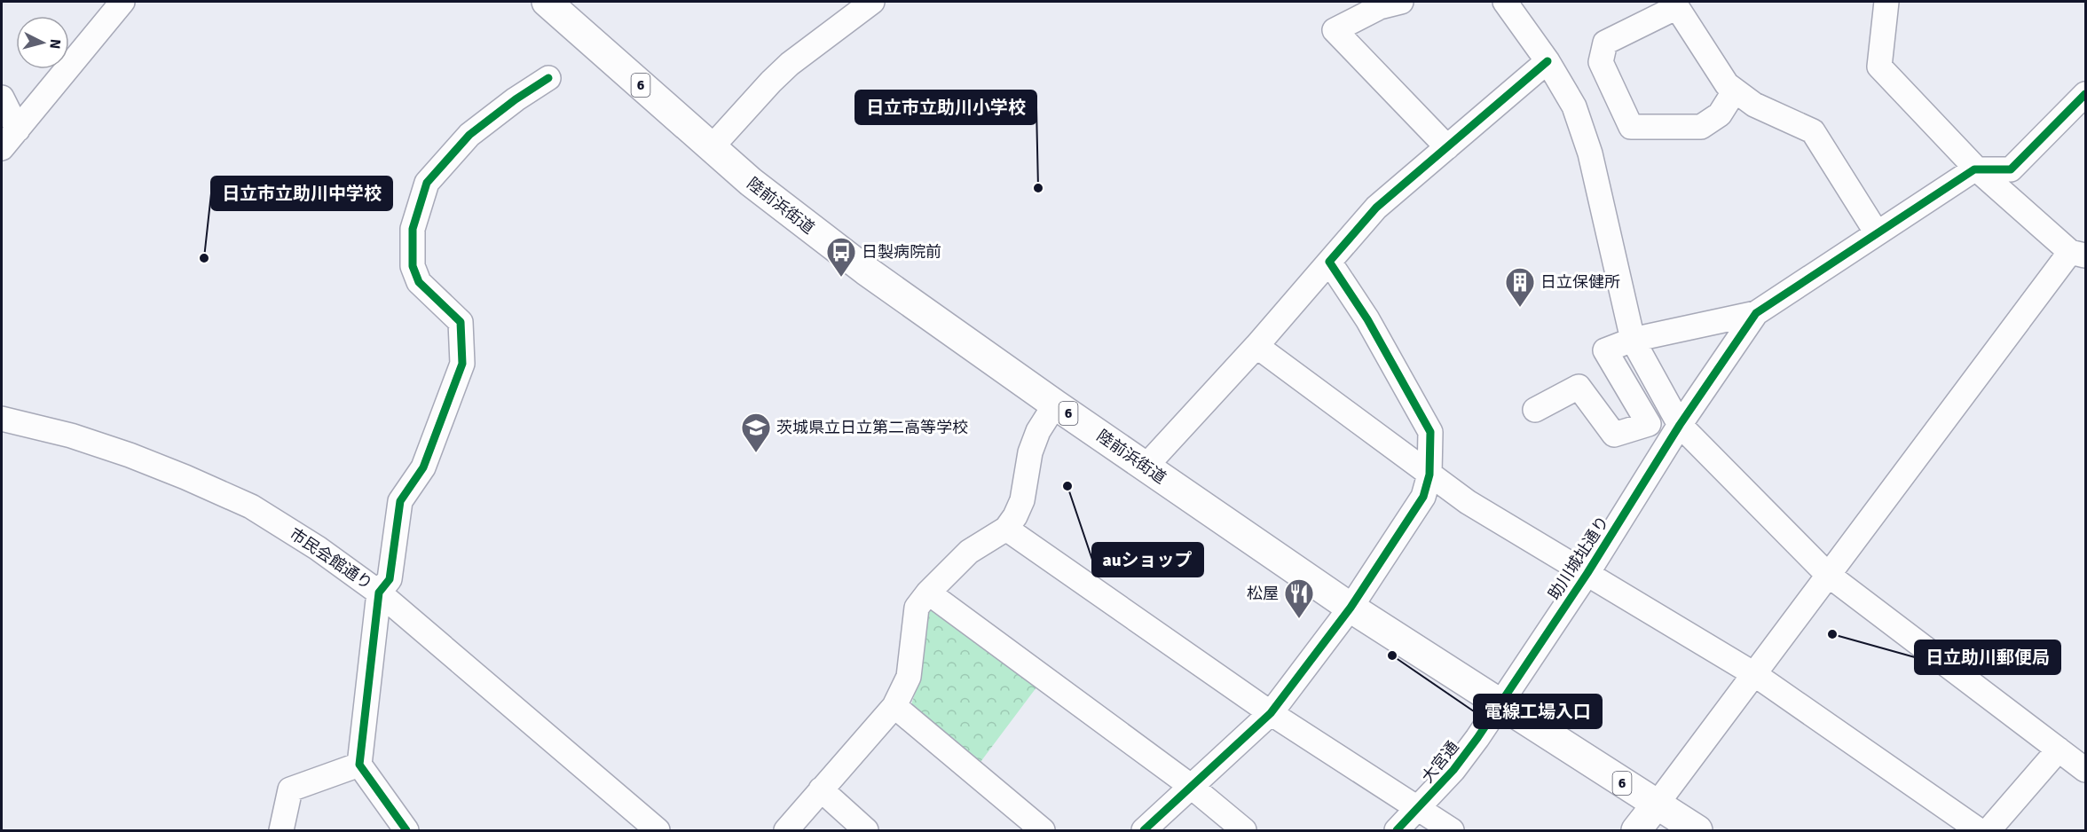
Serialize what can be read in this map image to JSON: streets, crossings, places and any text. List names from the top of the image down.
{
  "streets": {
    "highway": ["6", "陸前浜街道"],
    "street": ["助川城址通り", "市民会館通り", "大宮通"]
  },
  "crossings": [
    ["陸前浜街道", "助川城址通り"],
    ["陸前浜街道", "大宮通"],
    ["助川城址通り", "大宮通"]
  ],
  "places": {
    "other": [
      "日立市立助川小学校",
      "日立市立助川中学校",
      "auショップ",
      "日立助川郵便局",
      "電線工場入口"
    ],
    "bus stop": ["日製病院前"],
    "building": ["日立保健所"],
    "school or university": ["茨城県立日立第二高等学校"],
    "restaurant": ["松屋"]
  },
  "north": "right"
}
